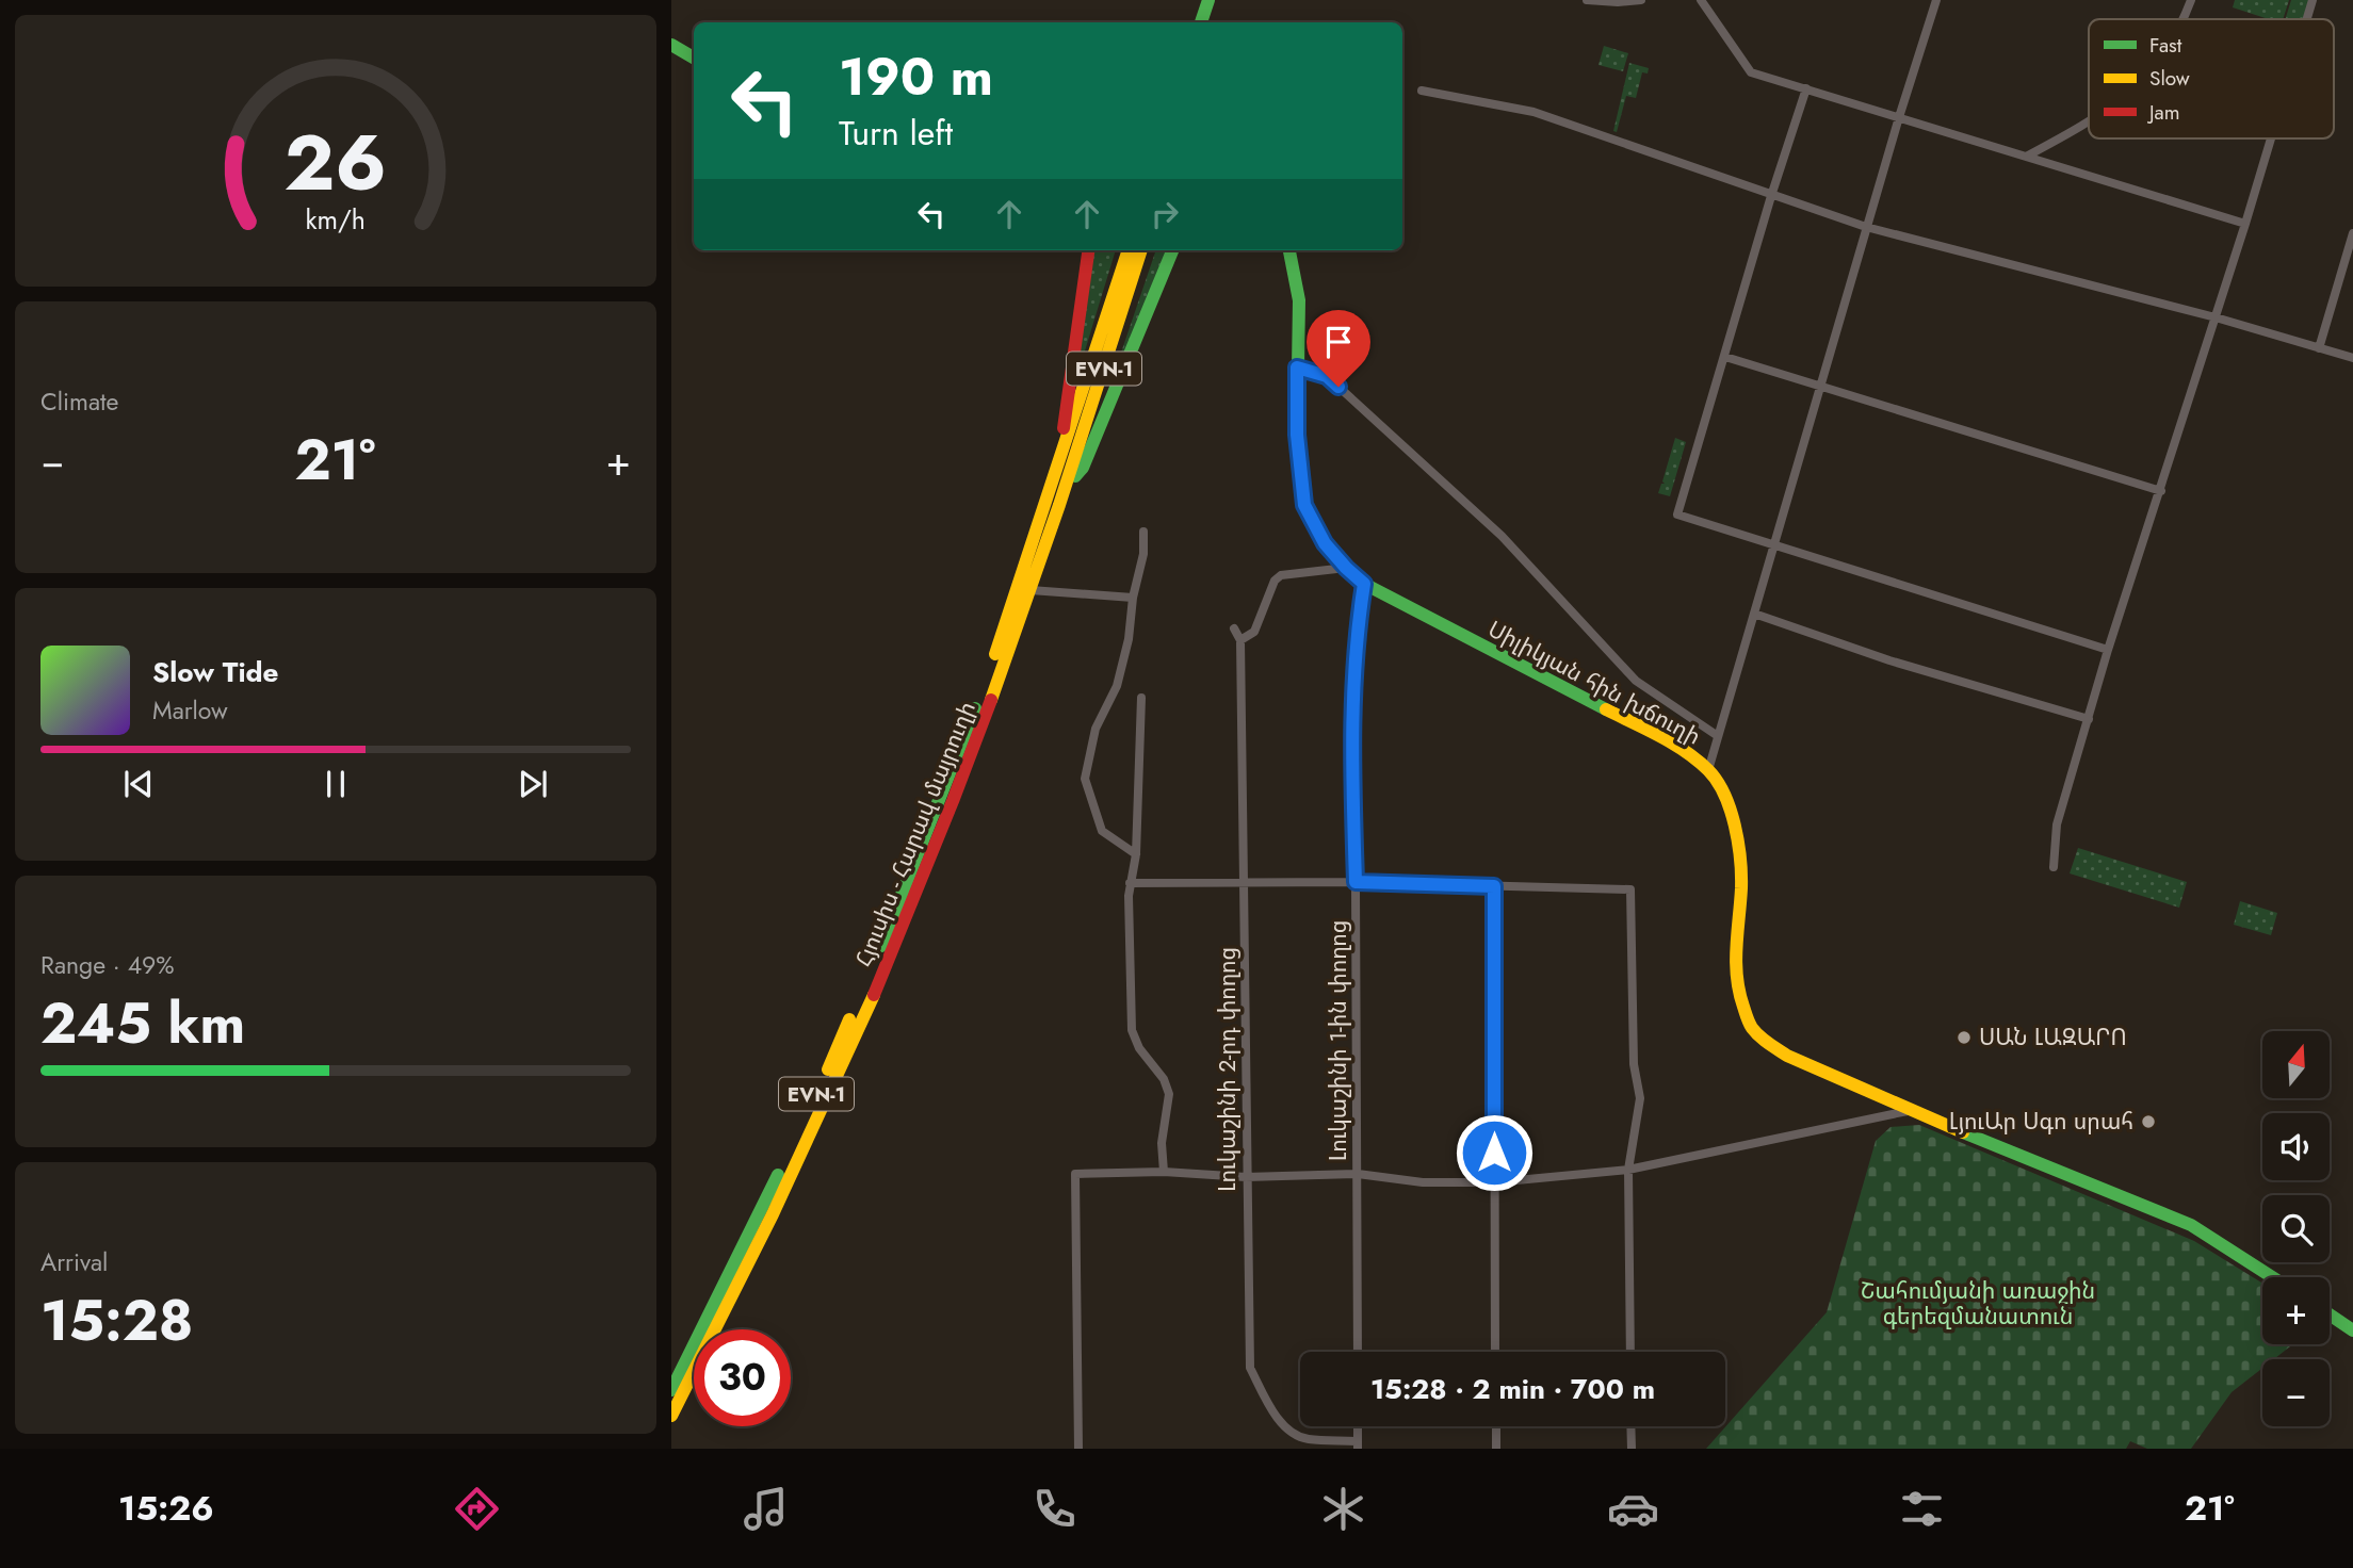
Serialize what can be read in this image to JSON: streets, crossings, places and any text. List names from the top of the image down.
{
  "streets": {
    "main road": ["EVN-1", "Սիլիկյան հին խճուղի", "Հյուսիս - Հարավ մայրուղի"],
    "street": ["Լուկաշինի 1-ին փողոց", "Լուկաշինի 2-րդ փողոց"]
  },
  "crossings": [
    ["Սիլիկյան հին խճուղի", "Լուկաշինի 1-ին փողոց"]
  ],
  "parks": ["Շահումյանի առաջին գերեզմանատուն"],
  "places": ["ՍԱՆ ԼԱԶԱՐՈ", "ԼյուԱր Սգո սրահ"],
  "legend": ["Fast", "Slow", "Jam"],
  "north": "top",
  "page": {
    "turn": ["190 m", "Turn left"],
    "tile": [
      "Climate",
      ["Range · 49%", "245 km"],
      ["Arrival", "15:28"]
    ],
    "heat": ["−", "21°", "+"],
    "song": ["Slow Tide", "Marlow"],
    "map_buttons": ["+", "−"],
    "limit": "30",
    "trip": "15:28 · 2 min · 700 m",
    "tabs": ["15:26", "21°"],
    "gauge": ["26", "km/h"]
  }
}
